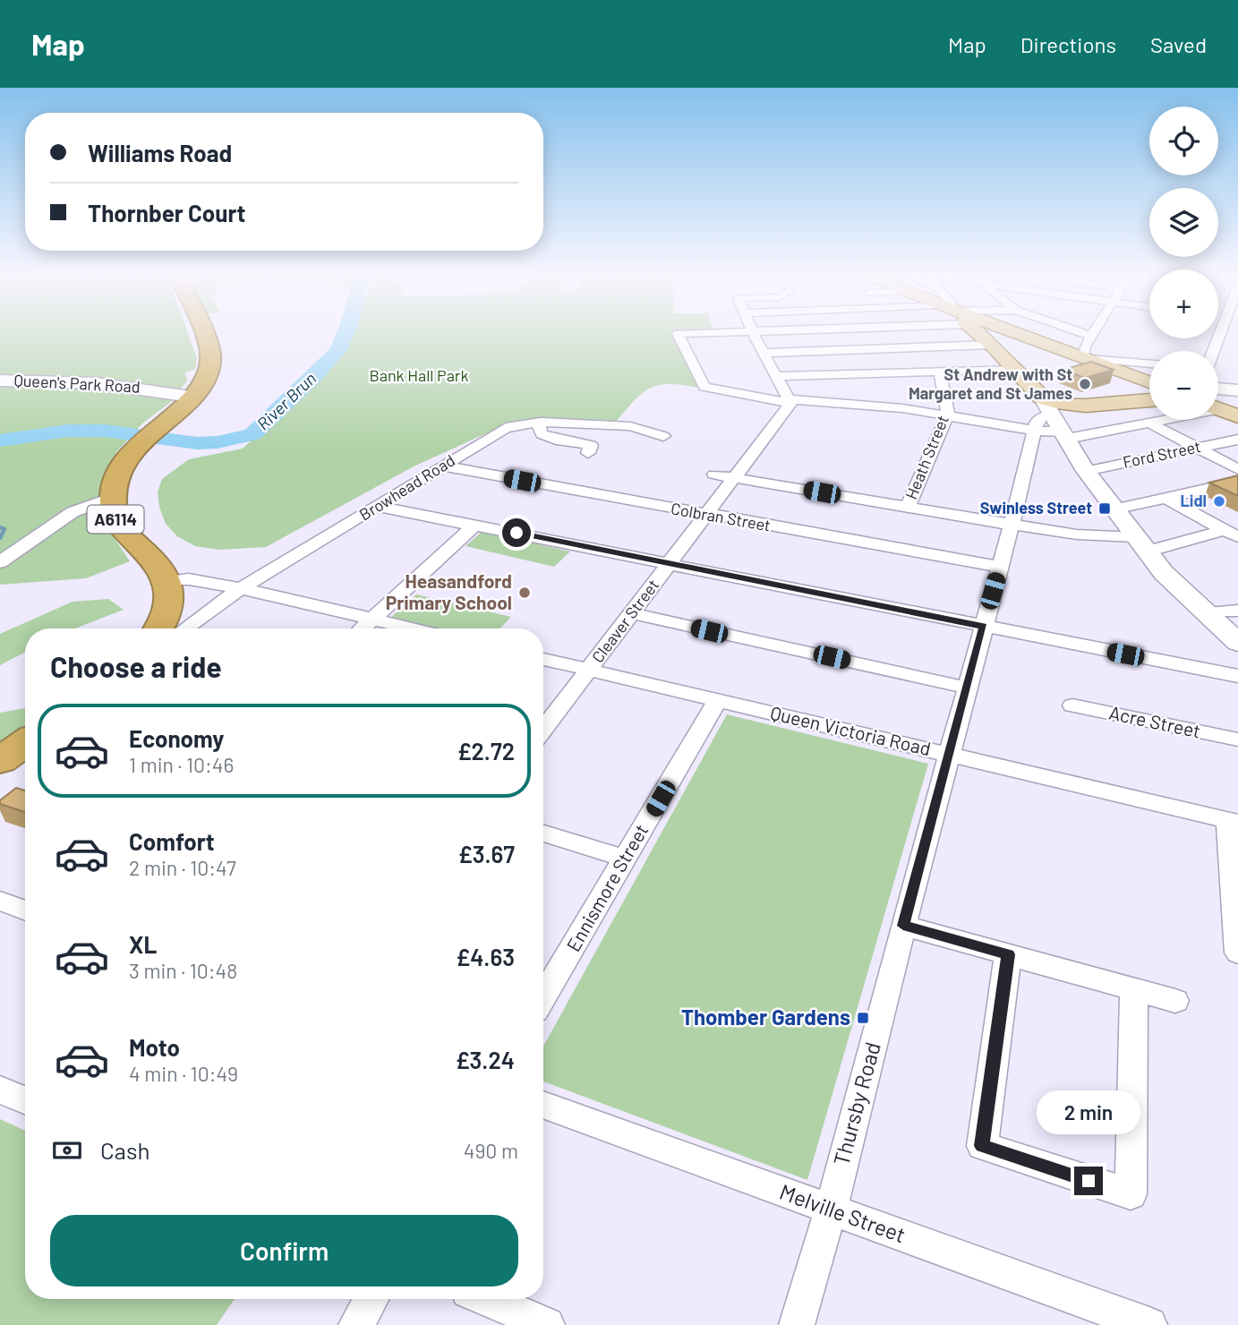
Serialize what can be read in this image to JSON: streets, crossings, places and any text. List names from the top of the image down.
{
  "streets": {
    "highway": ["A6114"],
    "street": [
      "Queen's Park Road",
      "Ford Street",
      "Heath Street",
      "Browhead Road",
      "Colbran Street",
      "Cleaver Street",
      "Acre Street",
      "Queen Victoria Road",
      "Ennismore Street",
      "Thursby Road",
      "Melville Street"
    ]
  },
  "crossings": [
    ["Queen's Park Road", "A6114"],
    ["Browhead Road", "Colbran Street"],
    ["Colbran Street", "Cleaver Street"],
    ["Colbran Street", "Thursby Road"],
    ["Cleaver Street", "Queen Victoria Road"],
    ["Queen Victoria Road", "Ennismore Street"],
    ["Queen Victoria Road", "Thursby Road"],
    ["Thursby Road", "Melville Street"]
  ],
  "water": ["River Brun"],
  "parks": ["Bank Hall Park"],
  "places": {
    "other": ["St Andrew with St Margaret and St James", "Lidl", "Heasandford Primary School"],
    "transit": ["Swinless Street", "Thomber Gardens"]
  },
  "page": {
    "header": "Map",
    "nav": ["Map", "Directions", "Saved"],
    "map_buttons": ["+", "−"],
    "banner": ["Williams Road", "Thornber Court"],
    "heading": "Choose a ride",
    "list": [
      {
        "name": "Economy",
        "note": "1 min · 10:46",
        "value": "£2.72"
      },
      {
        "name": "Comfort",
        "note": "2 min · 10:47",
        "value": "£3.67"
      },
      {
        "name": "XL",
        "note": "3 min · 10:48",
        "value": "£4.63"
      },
      {
        "name": "Moto",
        "note": "4 min · 10:49",
        "value": "£3.24"
      }
    ],
    "bubble": "2 min",
    "pay": ["Cash", "490 m"],
    "buttons": "Confirm"
  }
}
